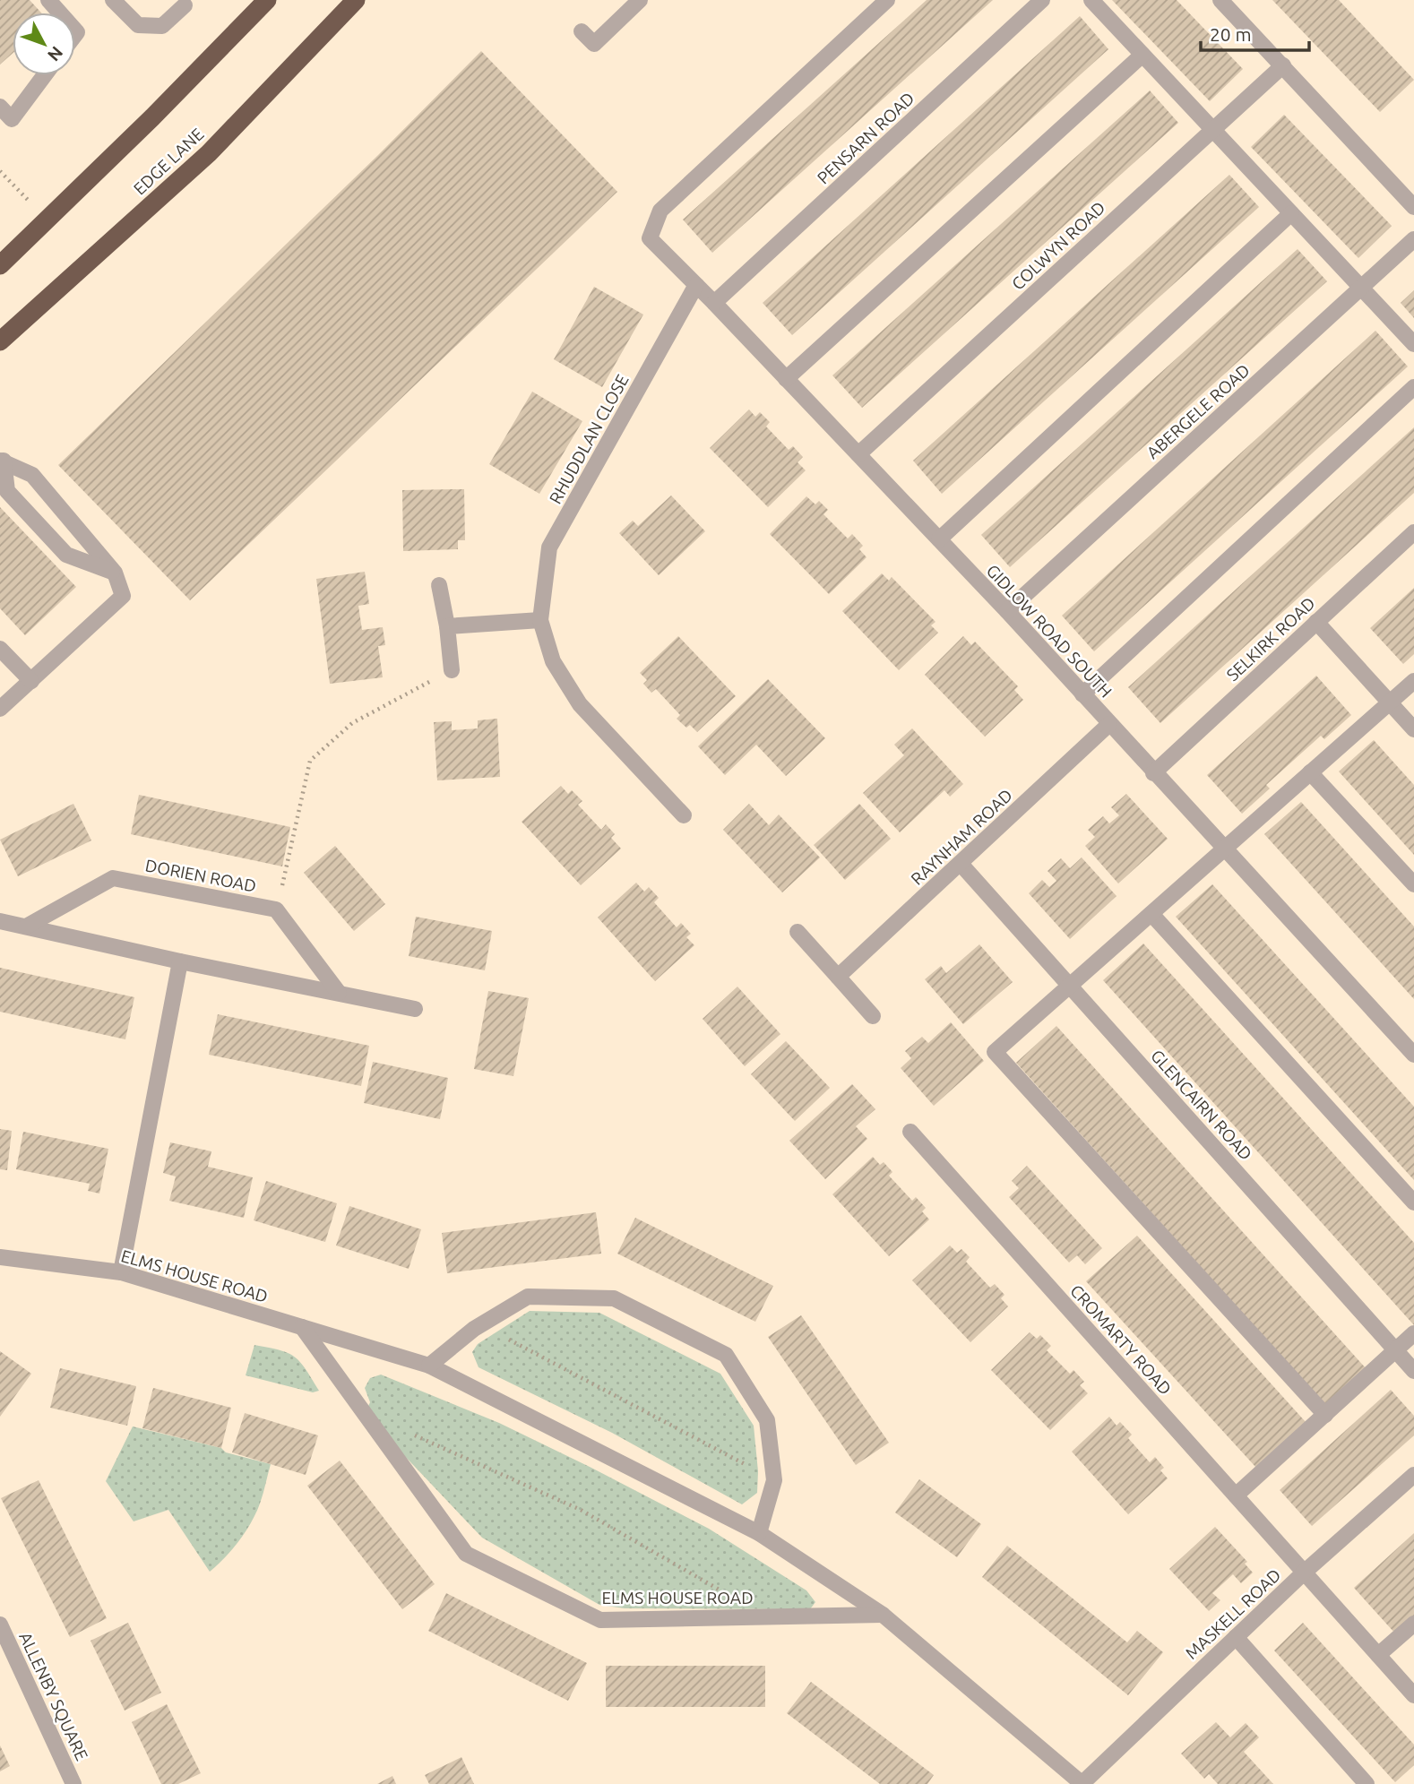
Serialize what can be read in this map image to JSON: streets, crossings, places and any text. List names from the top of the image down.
{
  "streets": {
    "highway": ["EDGE LANE"],
    "street": [
      "PENSARN ROAD",
      "COLWYN ROAD",
      "ABERGELE ROAD",
      "RHUDDLAN CLOSE",
      "GIDLOW ROAD SOUTH",
      "SELKIRK ROAD",
      "RAYNHAM ROAD",
      "DORIEN ROAD",
      "GLENCAIRN ROAD",
      "ELMS HOUSE ROAD",
      "CROMARTY ROAD",
      "MASKELL ROAD",
      "ALLENBY SQUARE"
    ]
  },
  "crossings": [
    ["PENSARN ROAD", "GIDLOW ROAD SOUTH"],
    ["COLWYN ROAD", "GIDLOW ROAD SOUTH"],
    ["ABERGELE ROAD", "GIDLOW ROAD SOUTH"],
    ["RHUDDLAN CLOSE", "GIDLOW ROAD SOUTH"],
    ["GIDLOW ROAD SOUTH", "SELKIRK ROAD"],
    ["GIDLOW ROAD SOUTH", "RAYNHAM ROAD"],
    ["RAYNHAM ROAD", "GLENCAIRN ROAD"],
    ["ELMS HOUSE ROAD", "MASKELL ROAD"],
    ["CROMARTY ROAD", "MASKELL ROAD"]
  ],
  "scale_bar": "20 m",
  "north": "bottom right"
}
